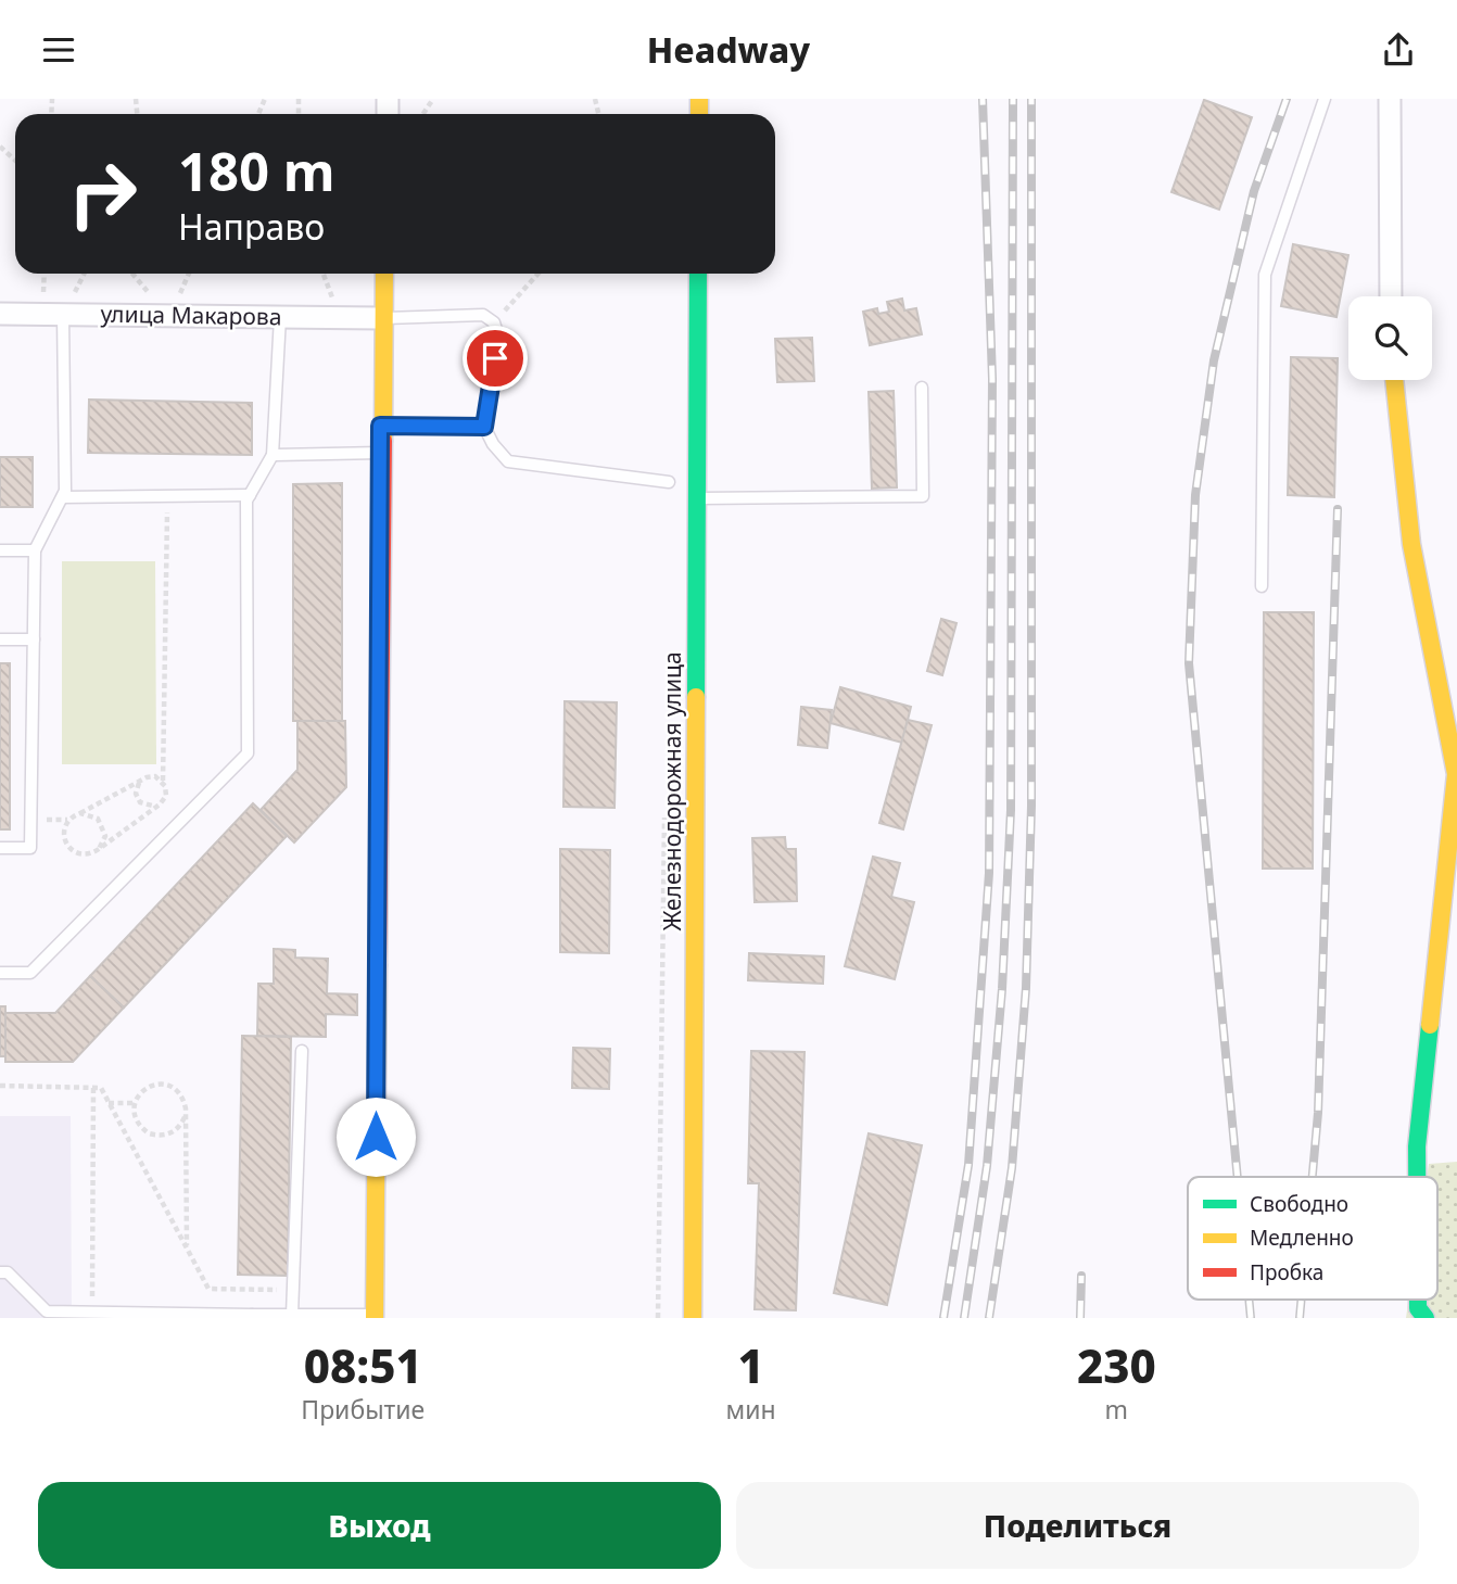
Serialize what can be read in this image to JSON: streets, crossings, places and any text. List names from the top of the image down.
{
  "streets": {
    "street": ["улица Макарова", "Железнодорожная улица"]
  },
  "legend": ["Свободно", "Медленно", "Пробка"],
  "page": {
    "header": "Headway",
    "turn": ["180 m", "Направо"],
    "eta": [
      "08:51",
      "Прибытие",
      "1",
      "мин",
      "230",
      "m"
    ],
    "buttons": ["Выход", "Поделиться"]
  }
}
